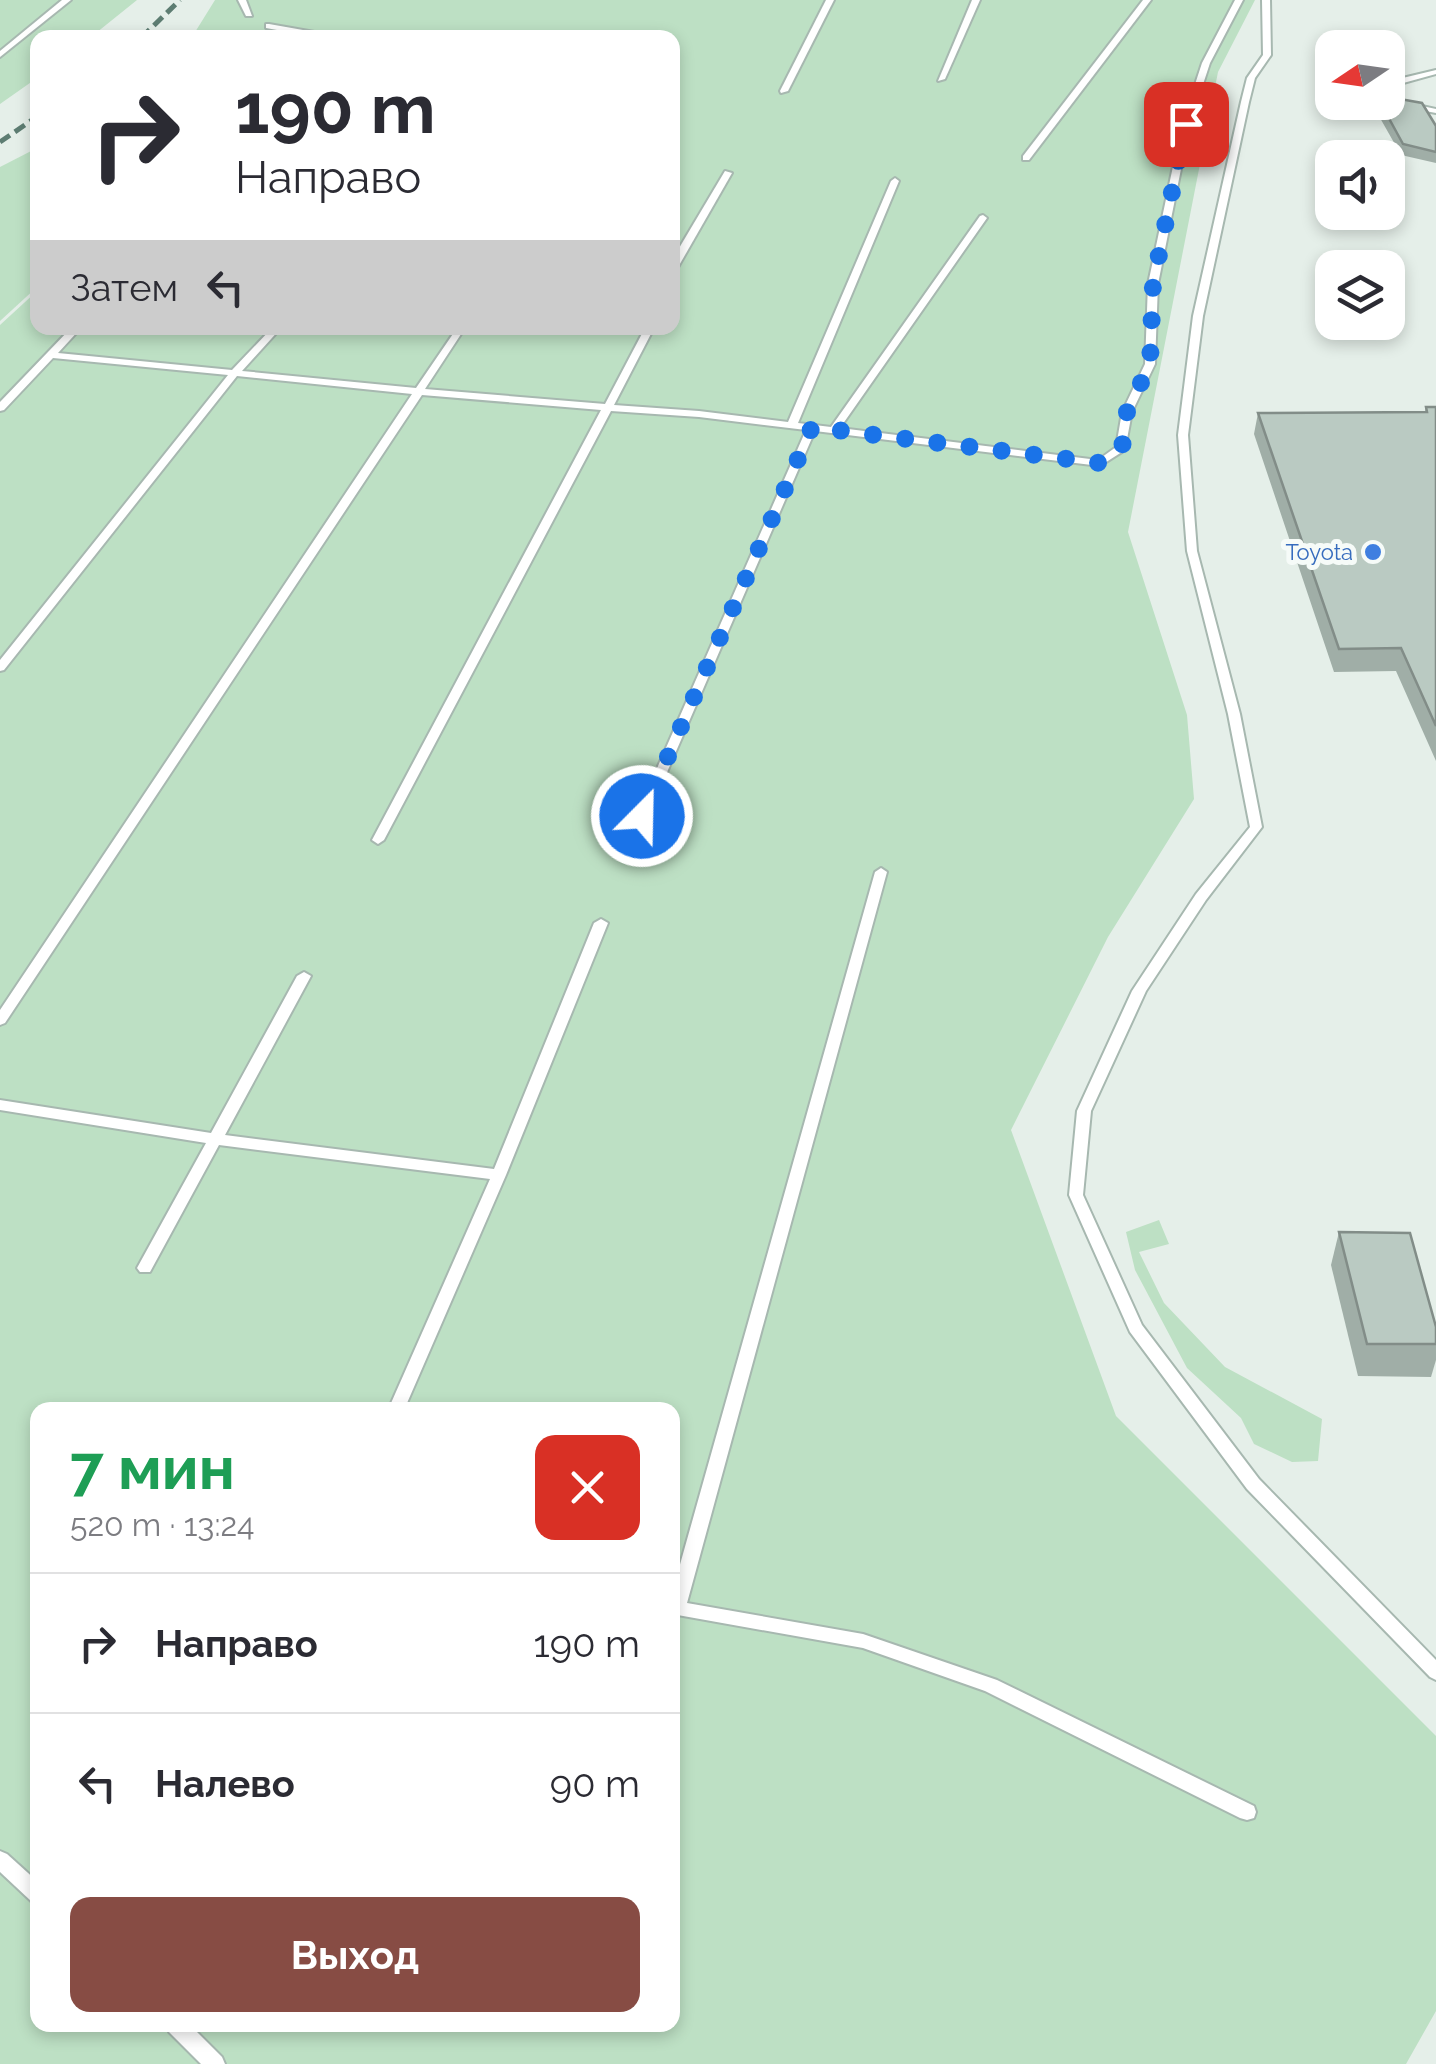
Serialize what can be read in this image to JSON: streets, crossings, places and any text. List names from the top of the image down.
{
  "places": ["Toyota"],
  "north": "left",
  "page": {
    "turn": ["190 m", "Направо"],
    "then": "Затем",
    "heading": ["7 мин", "520 m · 13:24"],
    "list": [
      {
        "name": "Направо",
        "value": "190 m"
      },
      {
        "name": "Налево",
        "value": "90 m"
      }
    ],
    "buttons": "Выход"
  }
}
